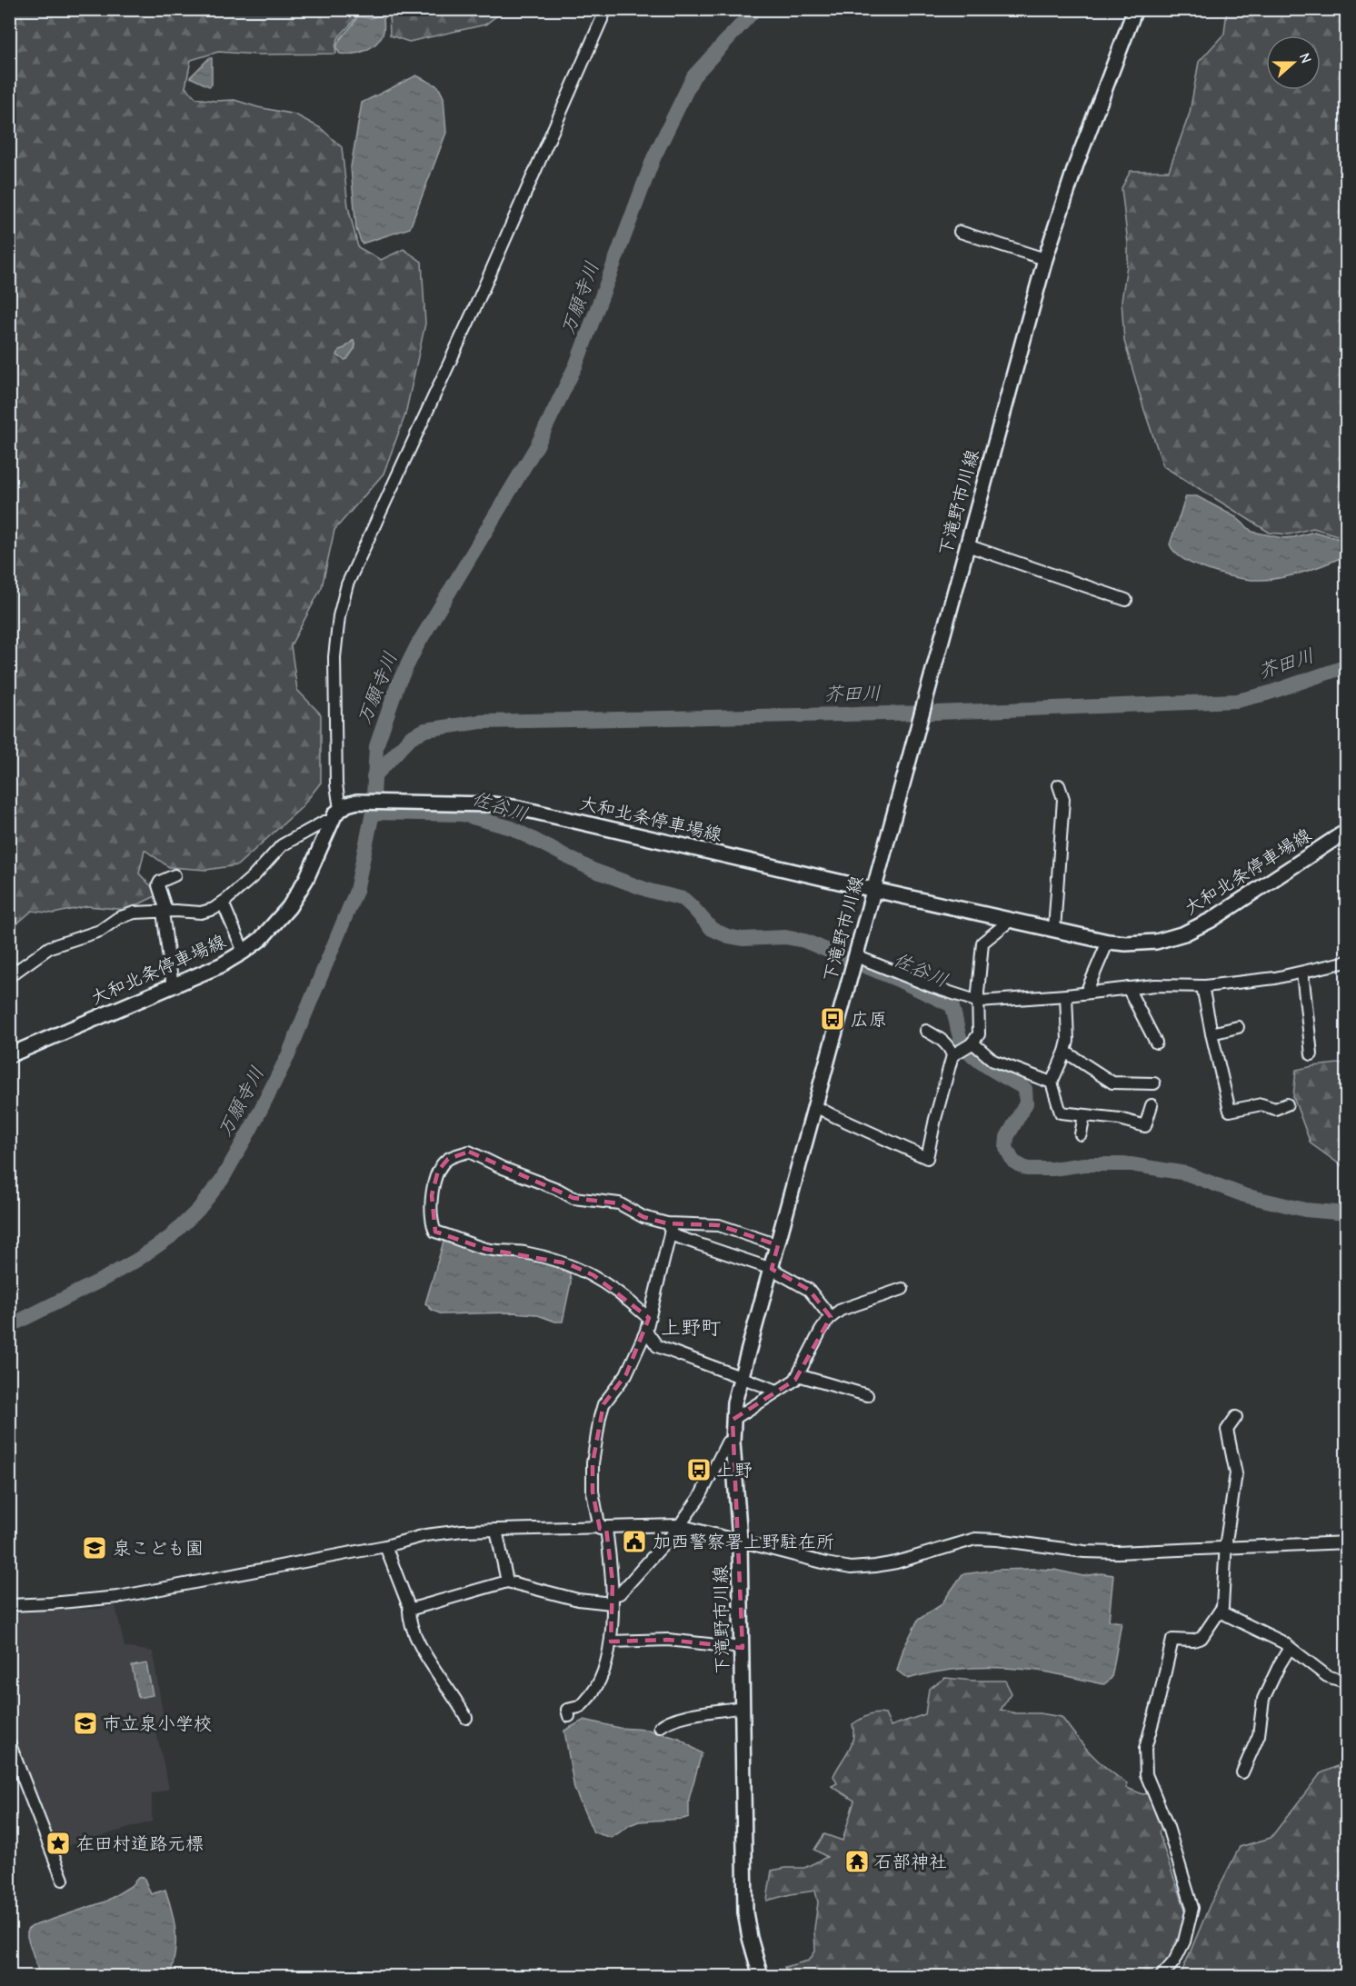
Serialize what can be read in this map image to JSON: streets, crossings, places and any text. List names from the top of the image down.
{
  "streets": {
    "main road": ["下滝野市川線", "大和北条停車場線"]
  },
  "crossings": [
    ["下滝野市川線", "大和北条停車場線"]
  ],
  "districts": ["上野町"],
  "water": ["万願寺川", "芥田川", "佐谷川"],
  "places": {
    "bus stop": ["広原", "上野"],
    "public building": ["加西警察署上野駐在所"],
    "school or university": ["泉こども園", "市立泉小学校"],
    "place": ["在田村道路元標"],
    "temple": ["石部神社"]
  },
  "north": "right"
}
